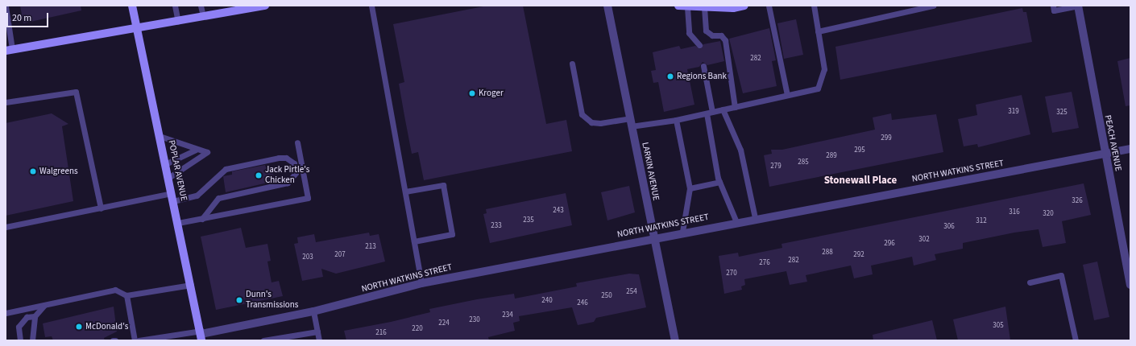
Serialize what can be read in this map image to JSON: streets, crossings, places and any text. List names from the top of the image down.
{
  "streets": {
    "main road": ["POPLAR AVENUE"],
    "street": ["PEACH AVENUE", "LARKIN AVENUE", "NORTH WATKINS STREET"]
  },
  "crossings": [
    ["PEACH AVENUE", "NORTH WATKINS STREET"],
    ["POPLAR AVENUE", "NORTH WATKINS STREET"],
    ["LARKIN AVENUE", "NORTH WATKINS STREET"]
  ],
  "districts": ["Stonewall Place"],
  "places": [
    "Regions Bank",
    "Kroger",
    "Walgreens",
    "Jack Pirtle's Chicken",
    "Dunn's Transmissions",
    "McDonald's"
  ],
  "house_numbers": [
    "282",
    "319",
    "325",
    "299",
    "295",
    "289",
    "285",
    "279",
    "326",
    "243",
    "316",
    "320",
    "235",
    "312",
    "233",
    "306",
    "302",
    "296",
    "213",
    "288",
    "207",
    "292",
    "203",
    "282",
    "276",
    "270",
    "254",
    "250",
    "240",
    "246",
    "234",
    "230",
    "224",
    "305",
    "220",
    "216"
  ],
  "scale_bar": "20 m"
}
